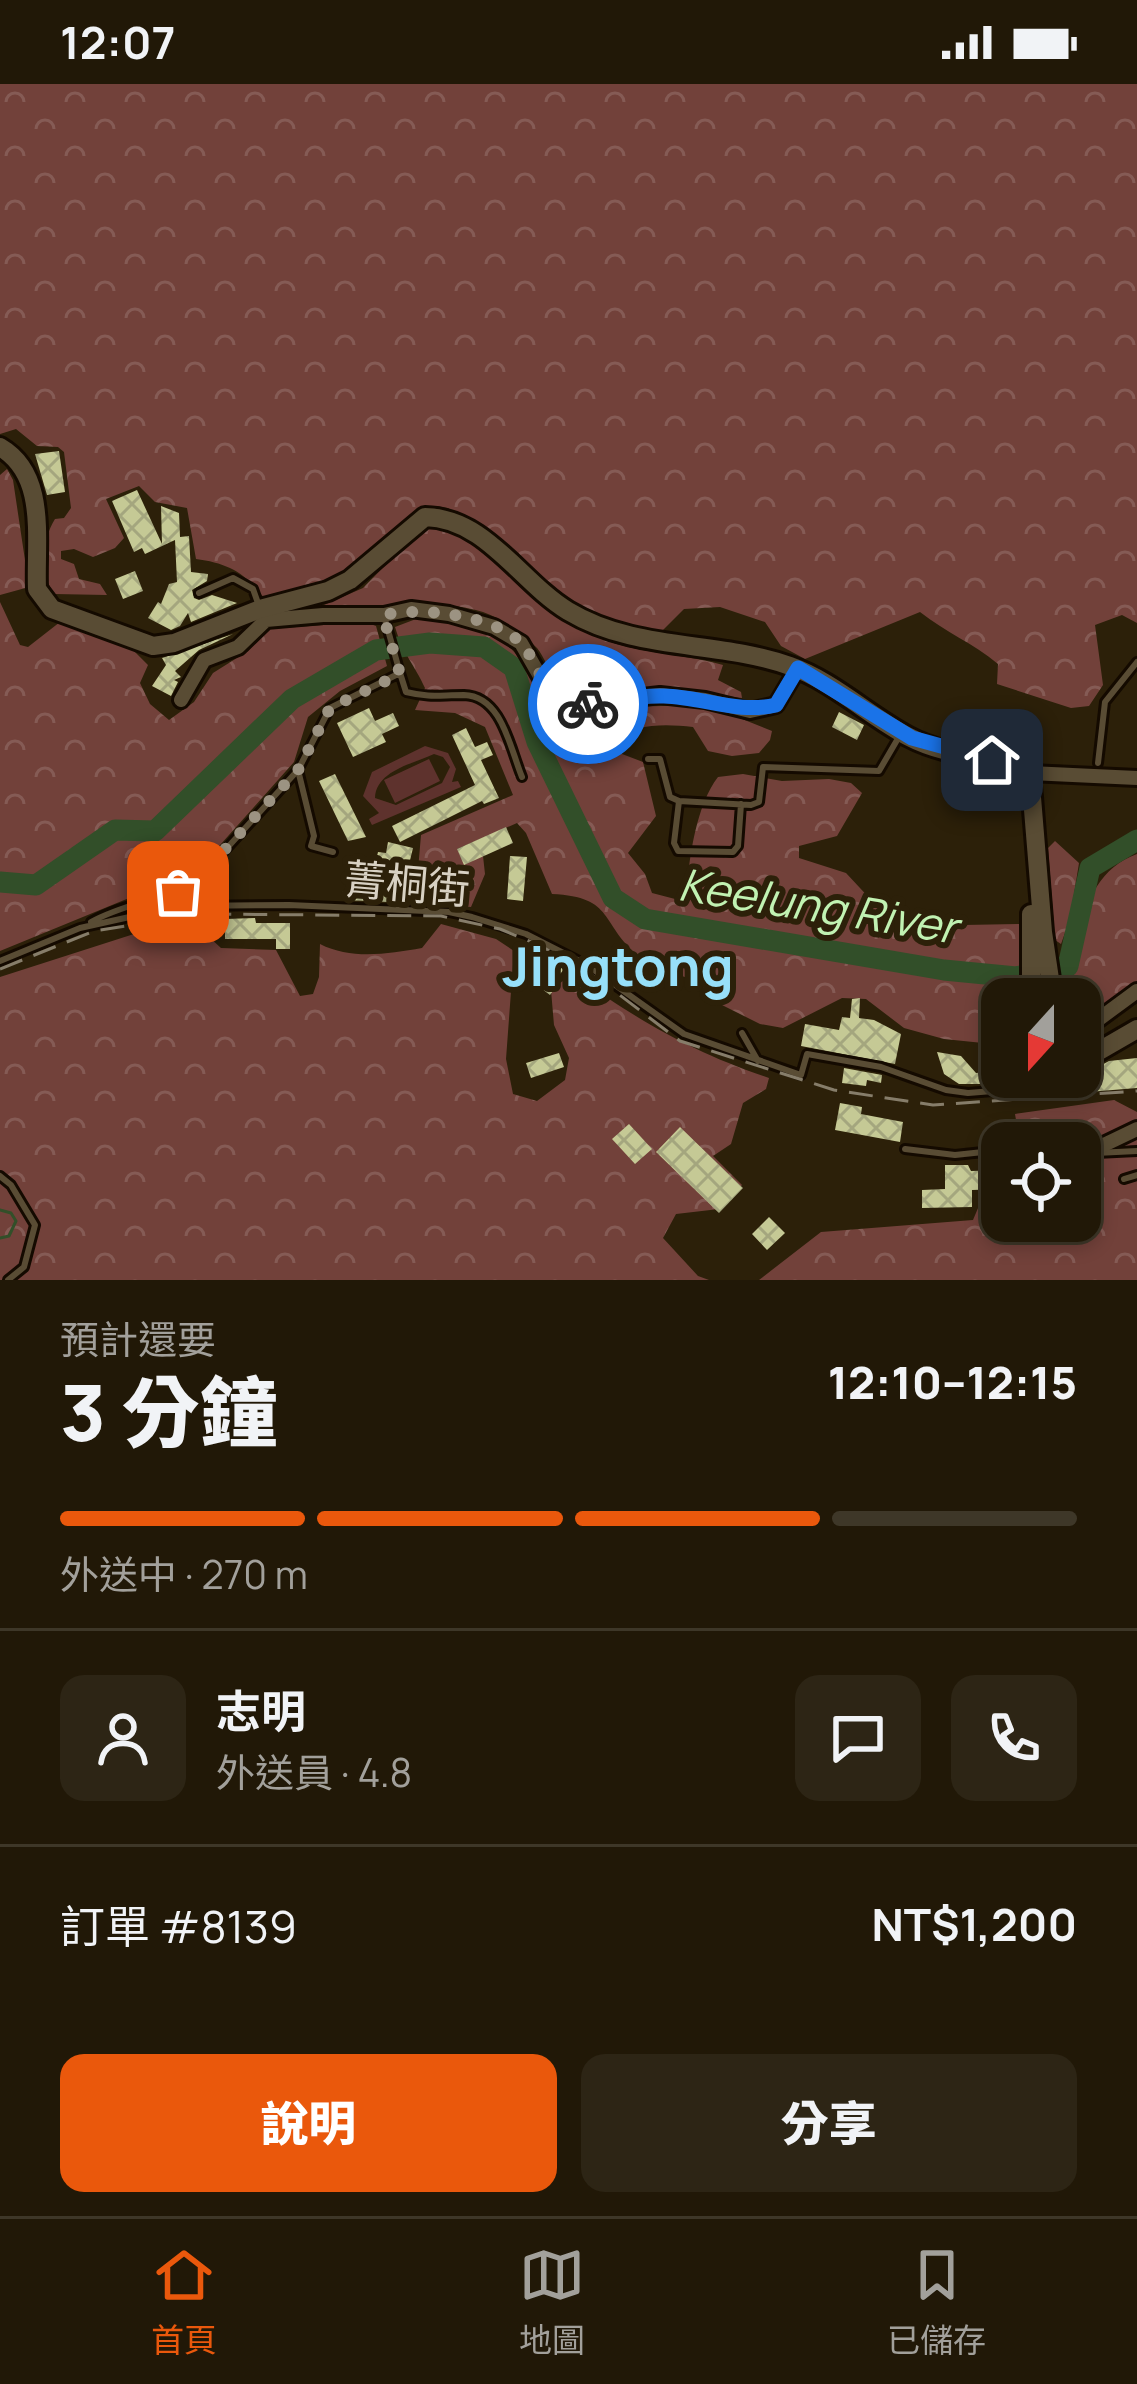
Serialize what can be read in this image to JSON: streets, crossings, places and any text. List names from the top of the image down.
{
  "streets": {
    "lane": ["菁桐街"]
  },
  "districts": ["Jingtong"],
  "water": ["Keelung River"],
  "north": "bottom",
  "page": {
    "status": "12:07",
    "heading": ["3 分鐘", "預計還要", "12:10–12:15"],
    "panel": [
      "志明",
      "外送員 · 4.8",
      "訂單 #8139",
      "NT$1,200"
    ],
    "bar": "外送中 · 270 m",
    "buttons": ["說明", "分享"],
    "tabs": ["首頁", "地圖", "已儲存"]
  }
}
